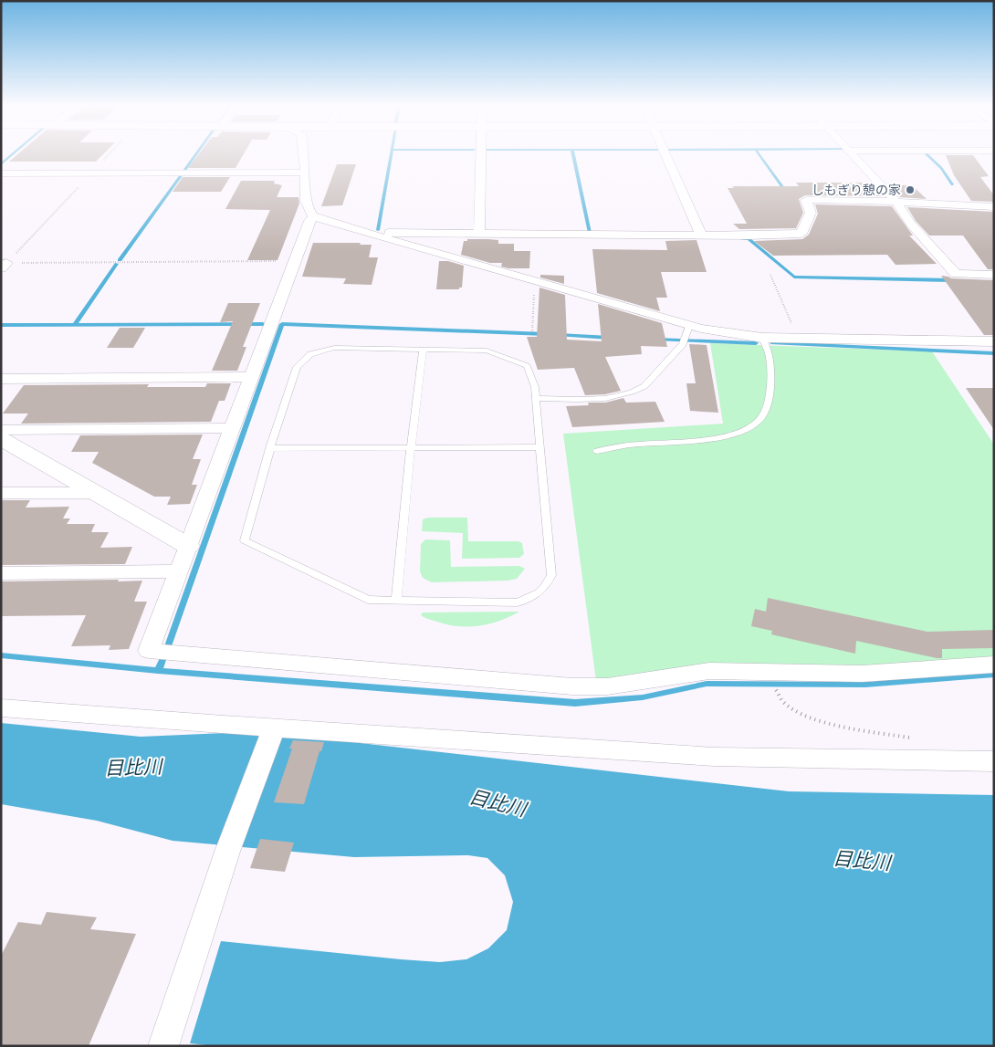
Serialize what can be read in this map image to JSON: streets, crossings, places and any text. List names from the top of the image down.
{
  "water": ["目比川"],
  "places": ["しもぎり憩の家"]
}
